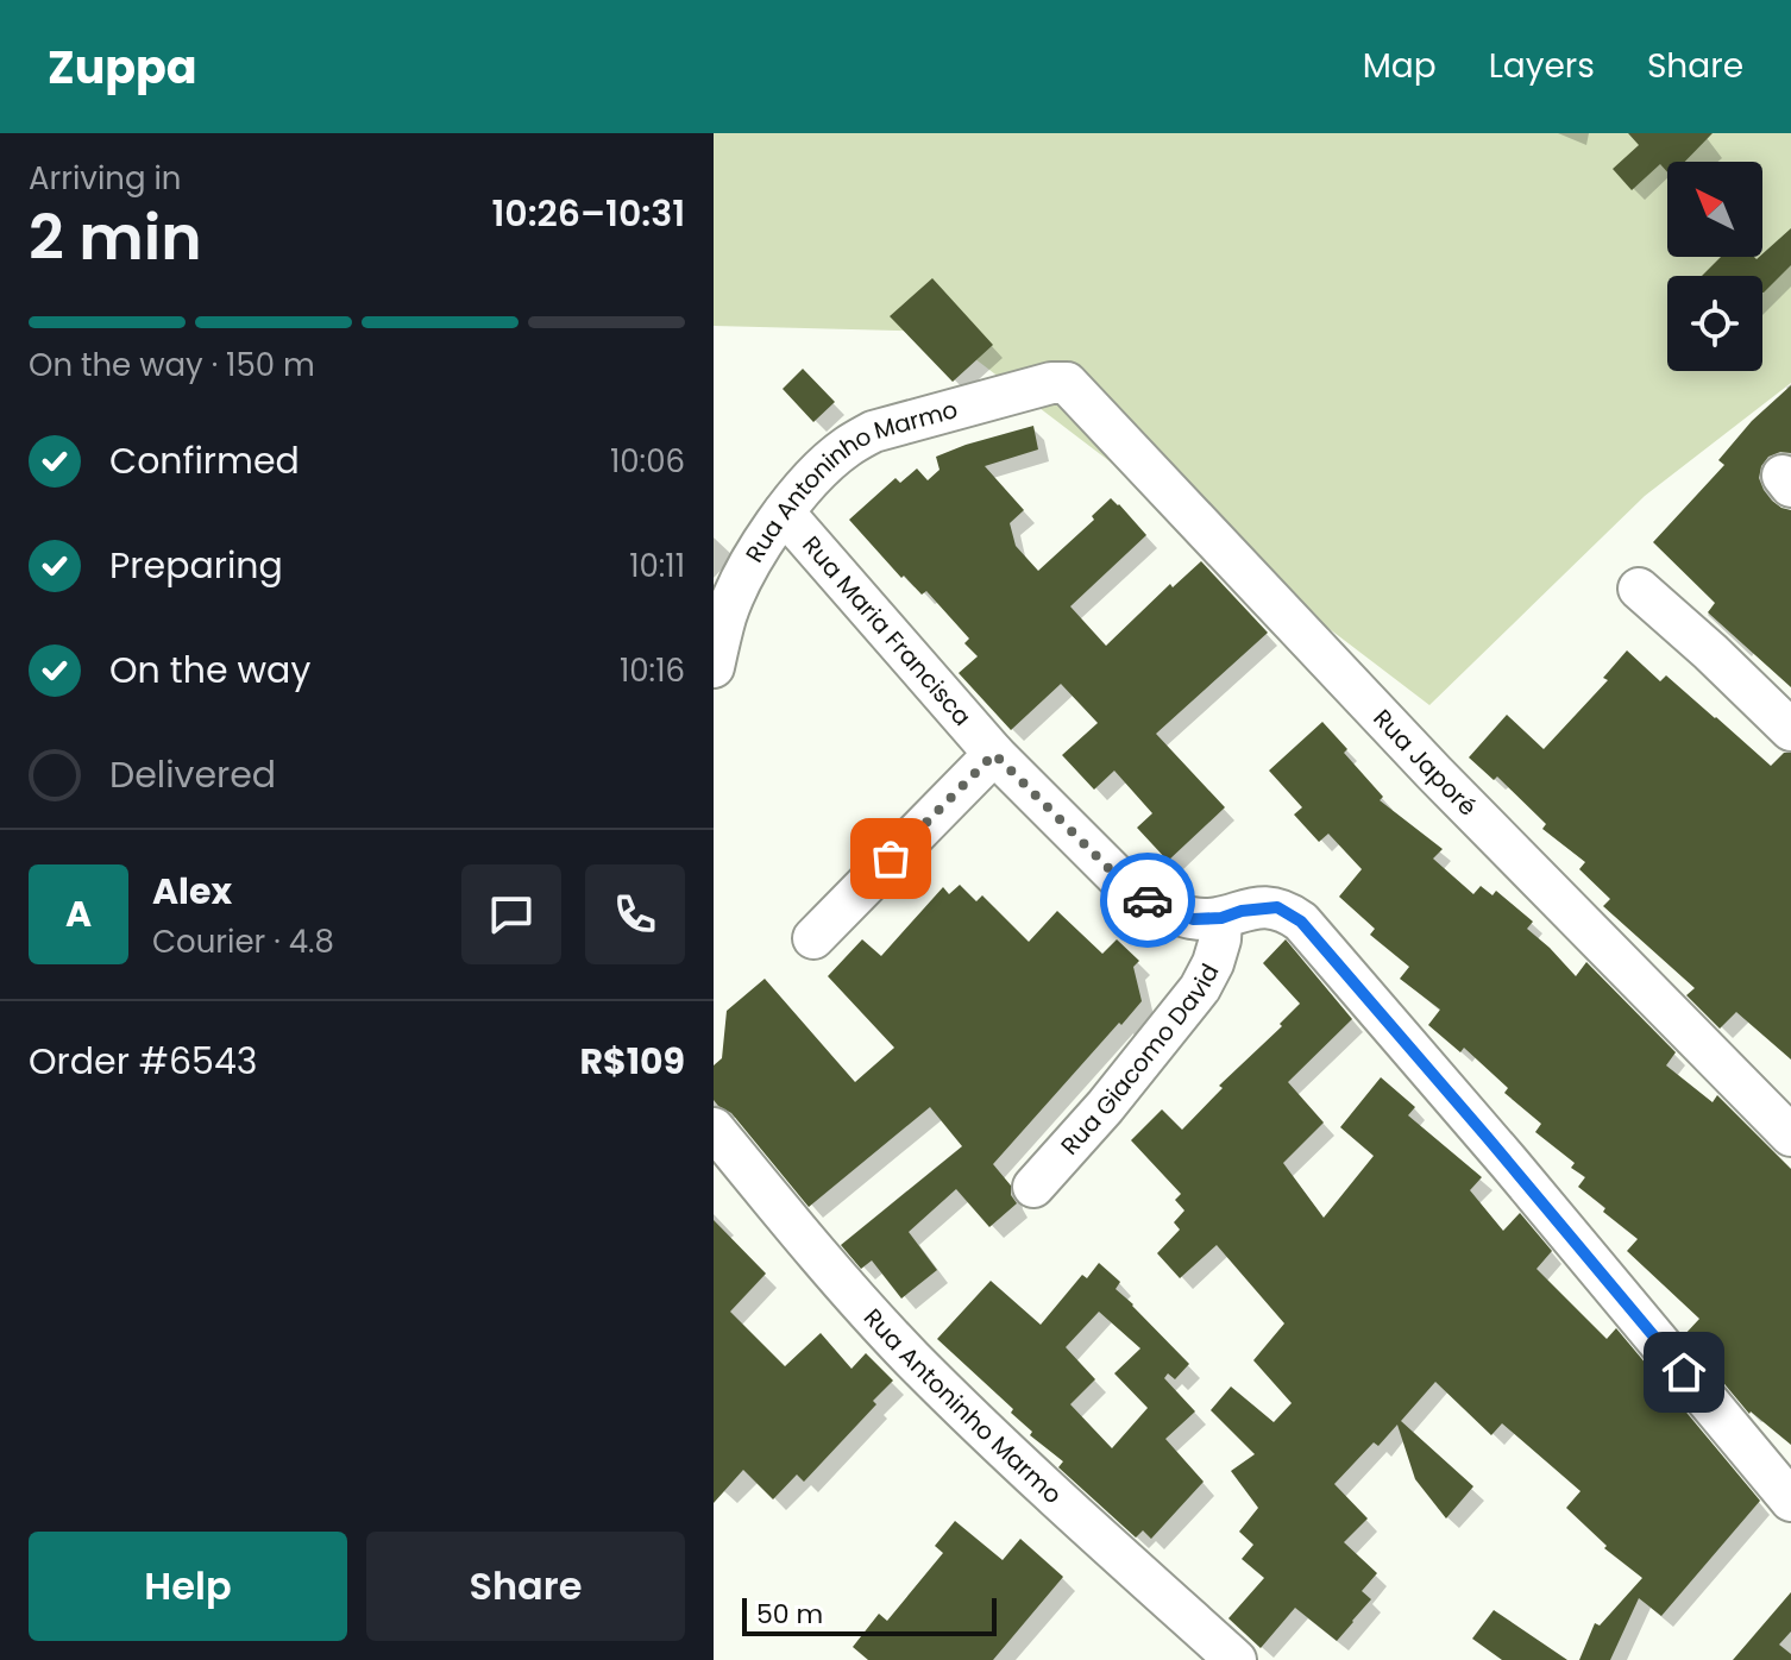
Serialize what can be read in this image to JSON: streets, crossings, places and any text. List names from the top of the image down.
{
  "streets": {
    "street": [
      "Rua Antoninho Marmo",
      "Rua Maria Francisca",
      "Rua Japoré",
      "Rua Giacomo David"
    ]
  },
  "crossings": [
    ["Rua Antoninho Marmo", "Rua Maria Francisca"],
    ["Rua Antoninho Marmo", "Rua Japoré"],
    ["Rua Maria Francisca", "Rua Giacomo David"]
  ],
  "scale_bar": "50 m",
  "north": "top left",
  "page": {
    "header": "Zuppa",
    "nav": ["Map", "Layers", "Share"],
    "heading": ["2 min", "Arriving in", "10:26–10:31"],
    "panel": [
      "Alex",
      "Courier · 4.8",
      "Order #6543",
      "R$109"
    ],
    "bar": "On the way · 150 m",
    "list": [
      ["Confirmed", "10:06"],
      ["Preparing", "10:11"],
      ["On the way", "10:16"],
      "Delivered"
    ],
    "round": "A",
    "buttons": ["Help", "Share"],
    "scale": "50 m"
  }
}
